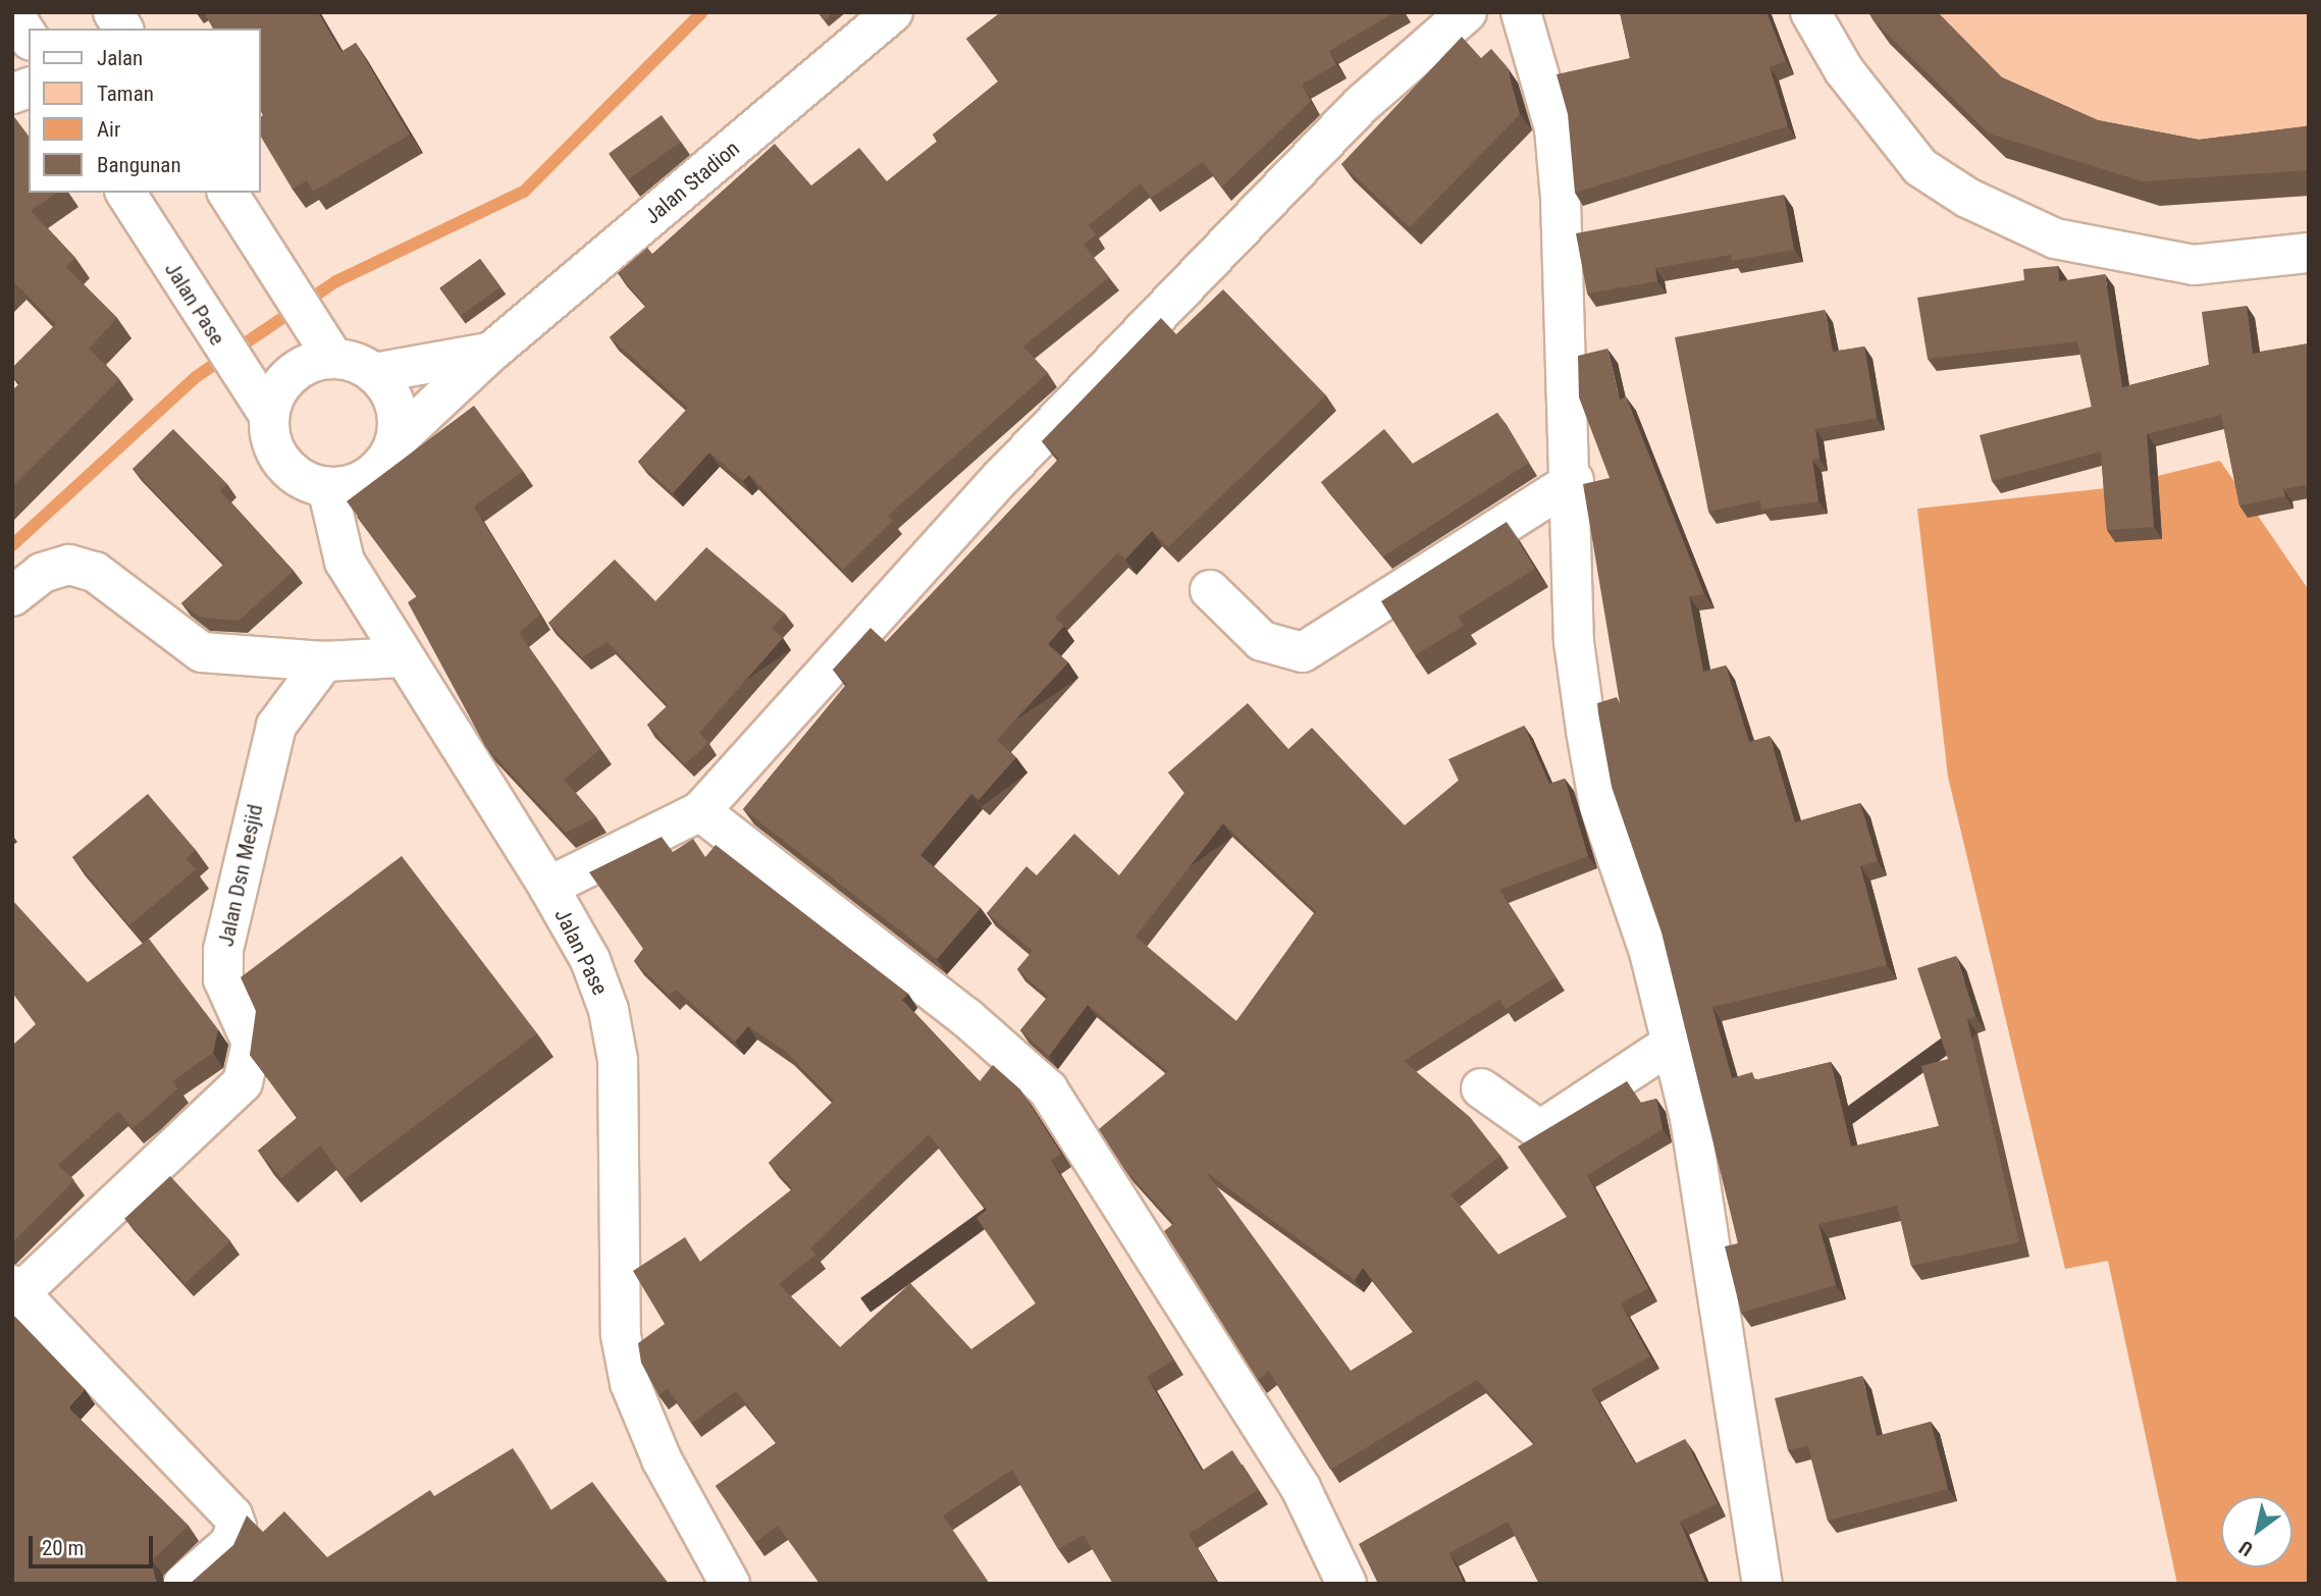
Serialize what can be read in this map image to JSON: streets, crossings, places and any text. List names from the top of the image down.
{
  "streets": {
    "street": ["Jalan Stadion", "Jalan Pase", "Jalan Dsn Mesjid"]
  },
  "crossings": [
    ["Jalan Stadion", "Jalan Pase"]
  ],
  "legend": [
    "Jalan",
    "Taman",
    "Air",
    "Bangunan"
  ],
  "scale_bar": "20 m",
  "north": "bottom left"
}
